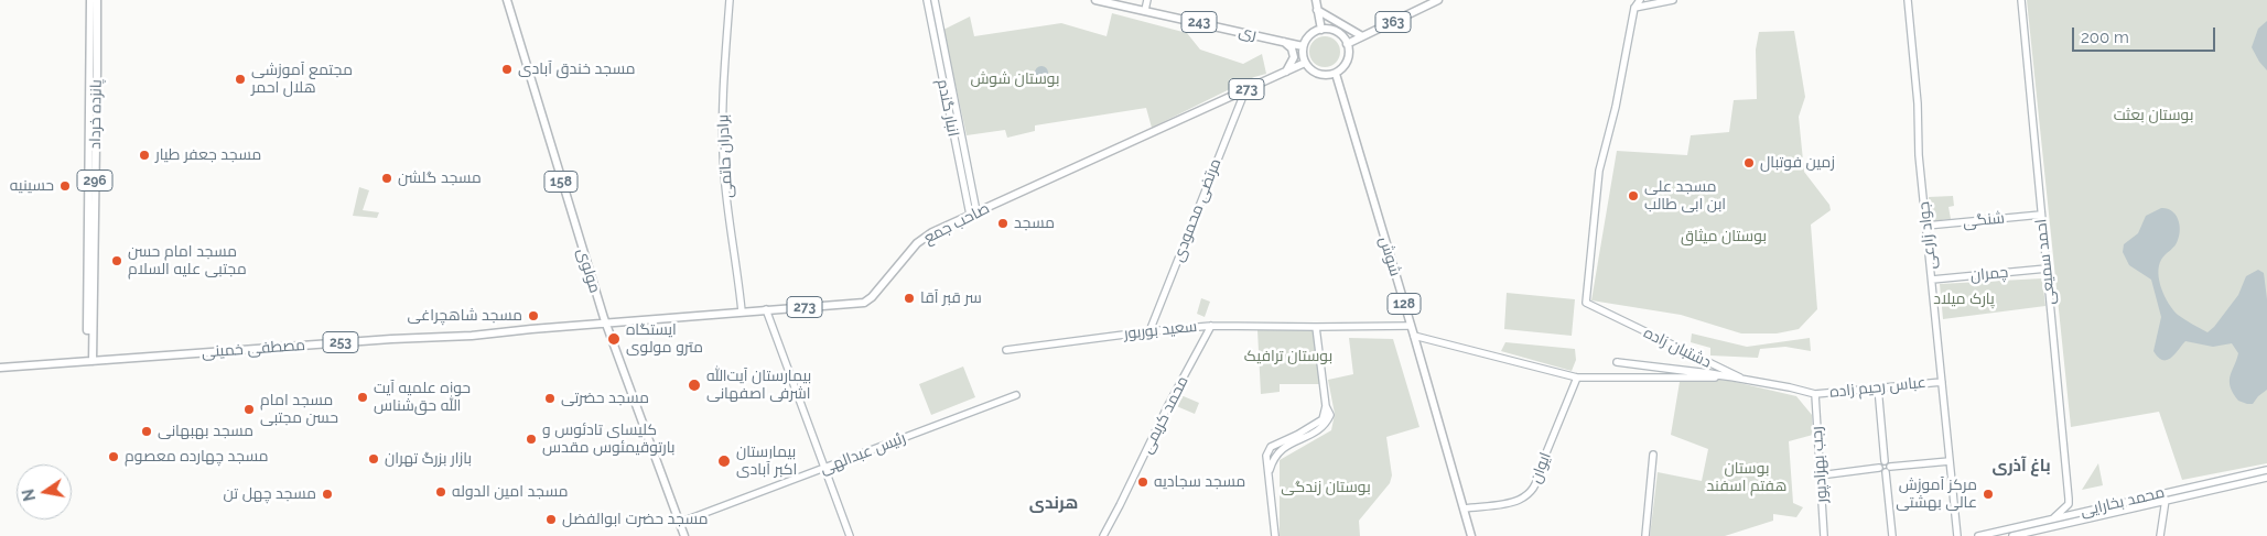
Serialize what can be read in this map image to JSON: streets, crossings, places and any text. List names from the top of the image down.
{
  "streets": {
    "main road": [
      "243",
      "363",
      "ری",
      "273",
      "پانزده خرداد",
      "296",
      "158",
      "صاحب جمع",
      "شوش",
      "مولوی",
      "128",
      "253",
      "مصطفی خمینی"
    ],
    "street": [
      "انبار گندم",
      "برادران حاتمی",
      "مرتضی محمودی",
      "شنگی",
      "جواد زارعی",
      "احمد سمیعی",
      "چمران",
      "سعید بوربور",
      "دشتبان زاده",
      "عباس رحیم زاده",
      "محمد کریمی",
      "رئیس عبدالهی",
      "رجب بهزادپور",
      "ایوان",
      "محمد بخارایی"
    ]
  },
  "crossings": [
    ["363", "ری"],
    ["363", "صاحب جمع"],
    ["363", "شوش"],
    ["ری", "صاحب جمع"],
    ["ری", "شوش"],
    ["انبار گندم", "صاحب جمع"],
    ["پانزده خرداد", "مصطفی خمینی"],
    ["برادران حاتمی", "صاحب جمع"],
    ["مرتضی محمودی", "صاحب جمع"],
    ["مرتضی محمودی", "سعید بوربور"],
    ["شنگی", "جواد زارعی"],
    ["شنگی", "احمد سمیعی"],
    ["صاحب جمع", "شوش"],
    ["صاحب جمع", "مولوی"],
    ["صاحب جمع", "مصطفی خمینی"],
    ["جواد زارعی", "چمران"],
    ["جواد زارعی", "عباس رحیم زاده"],
    ["شوش", "سعید بوربور"],
    ["شوش", "دشتبان زاده"],
    ["شوش", "ایوان"],
    ["احمد سمیعی", "چمران"],
    ["احمد سمیعی", "محمد بخارایی"],
    ["مولوی", "مصطفی خمینی"],
    ["مولوی", "رئیس عبدالهی"],
    ["سعید بوربور", "محمد کریمی"],
    ["دشتبان زاده", "عباس رحیم زاده"],
    ["دشتبان زاده", "ایوان"],
    ["عباس رحیم زاده", "رجب بهزادپور"]
  ],
  "districts": ["باغ آذری", "هرندی"],
  "parks": [
    "بوستان شوش",
    "بوستان بعثت",
    "بوستان میثاق",
    "پارک میلاد",
    "بوستان ترافیک",
    "بوستان هفتم اسفند",
    "بوستان زندگی"
  ],
  "places": [
    "مسجد خندق آبادی",
    "مجتمع آموزشی هلال احمر",
    "مسجد جعفر طیار",
    "زمین فوتبال",
    "مسجد گلشن",
    "حسینیه",
    "مسجد علی ابن ابی طالب",
    "مسجد",
    "مسجد امام حسن مجتبی علیه السلام",
    "سر قبر آقا",
    "مسجد شاهچراغی",
    "ایستگاه مترو مولوی",
    "بیمارستان آیت‌الله اشرفی اصفهانی",
    "حوزه علمیه آیت الله حق‌شناس",
    "مسجد حضرتی",
    "مسجد امام حسن مجتبی",
    "مسجد بهبهانی",
    "کلیسای تادئوس و بارتوقیمئوس مقدس",
    "مسجد چهارده معصوم",
    "بازار بزرگ تهران",
    "بیمارستان اکبر آبادی",
    "مسجد سجادیه",
    "مسجد امین الدوله",
    "مسجد چهل تن",
    "مرکز آموزش عالی بهشتی",
    "مسجد حضرت ابوالفضل"
  ],
  "scale_bar": "200 m",
  "north": "left"
}
